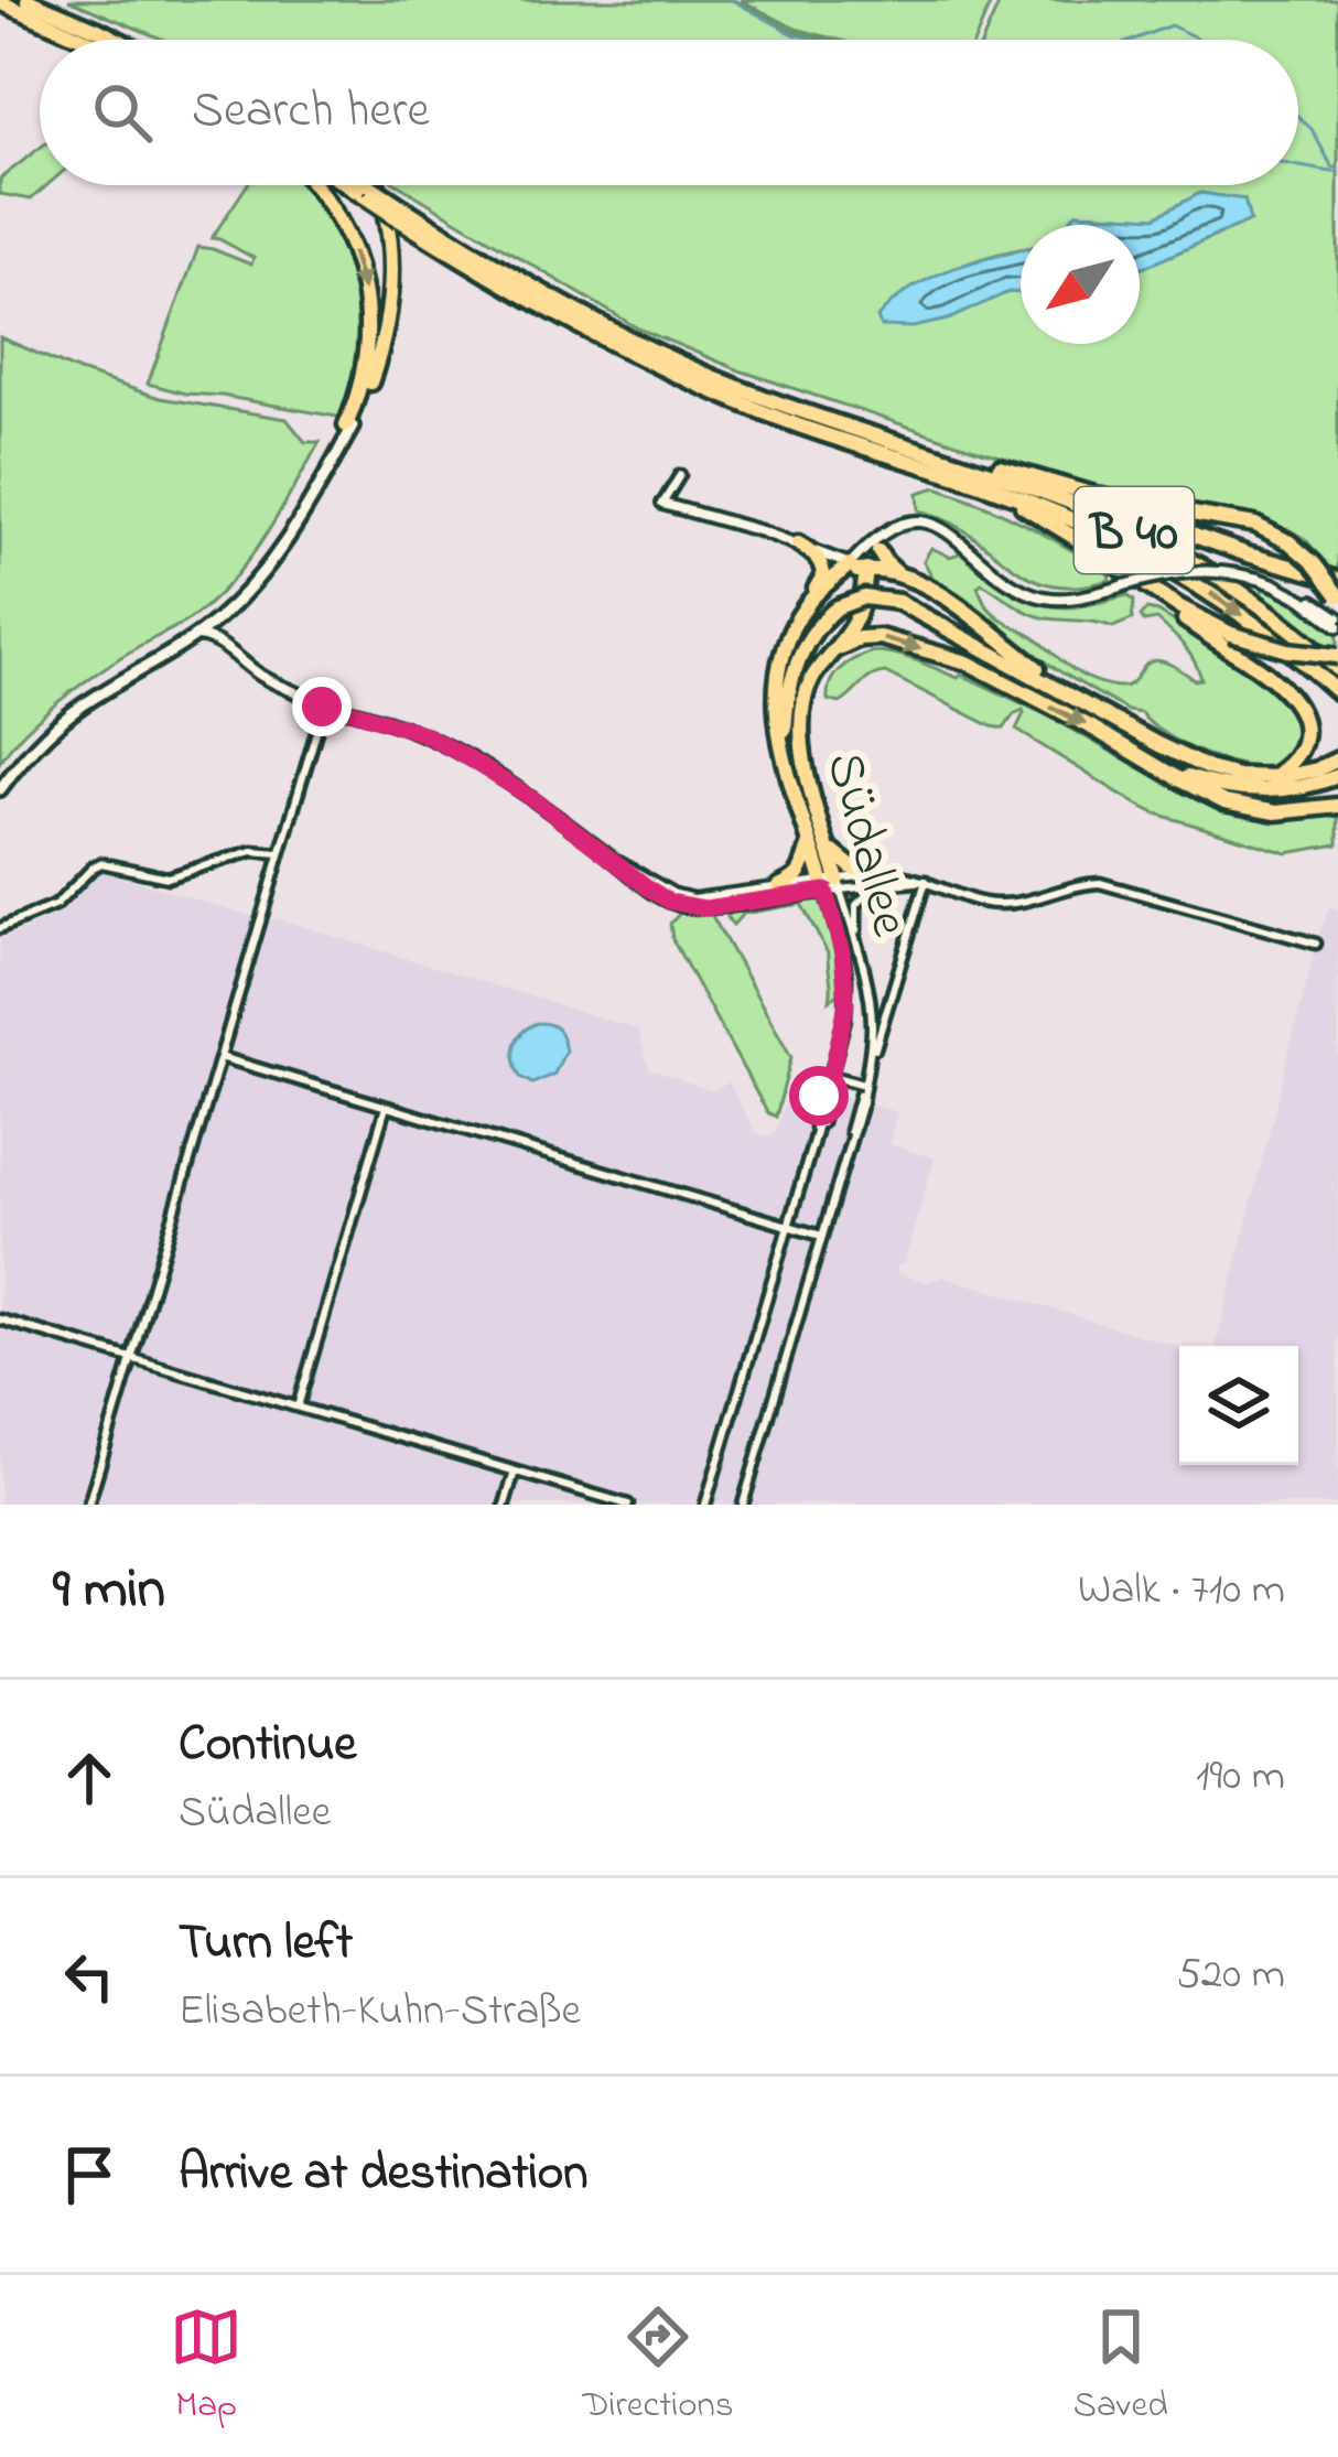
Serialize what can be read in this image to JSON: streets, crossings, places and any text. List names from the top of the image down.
{
  "streets": {
    "highway": ["B 40", "Südallee"]
  },
  "north": "bottom left",
  "page": {
    "search": "Search here",
    "heading": ["9 min", "Walk · 710 m"],
    "list": [
      ["Continue", "Südallee", "190 m"],
      ["Turn left", "Elisabeth-Kuhn-Straße", "520 m"],
      "Arrive at destination"
    ],
    "nav": ["Map", "Directions", "Saved"]
  }
}
